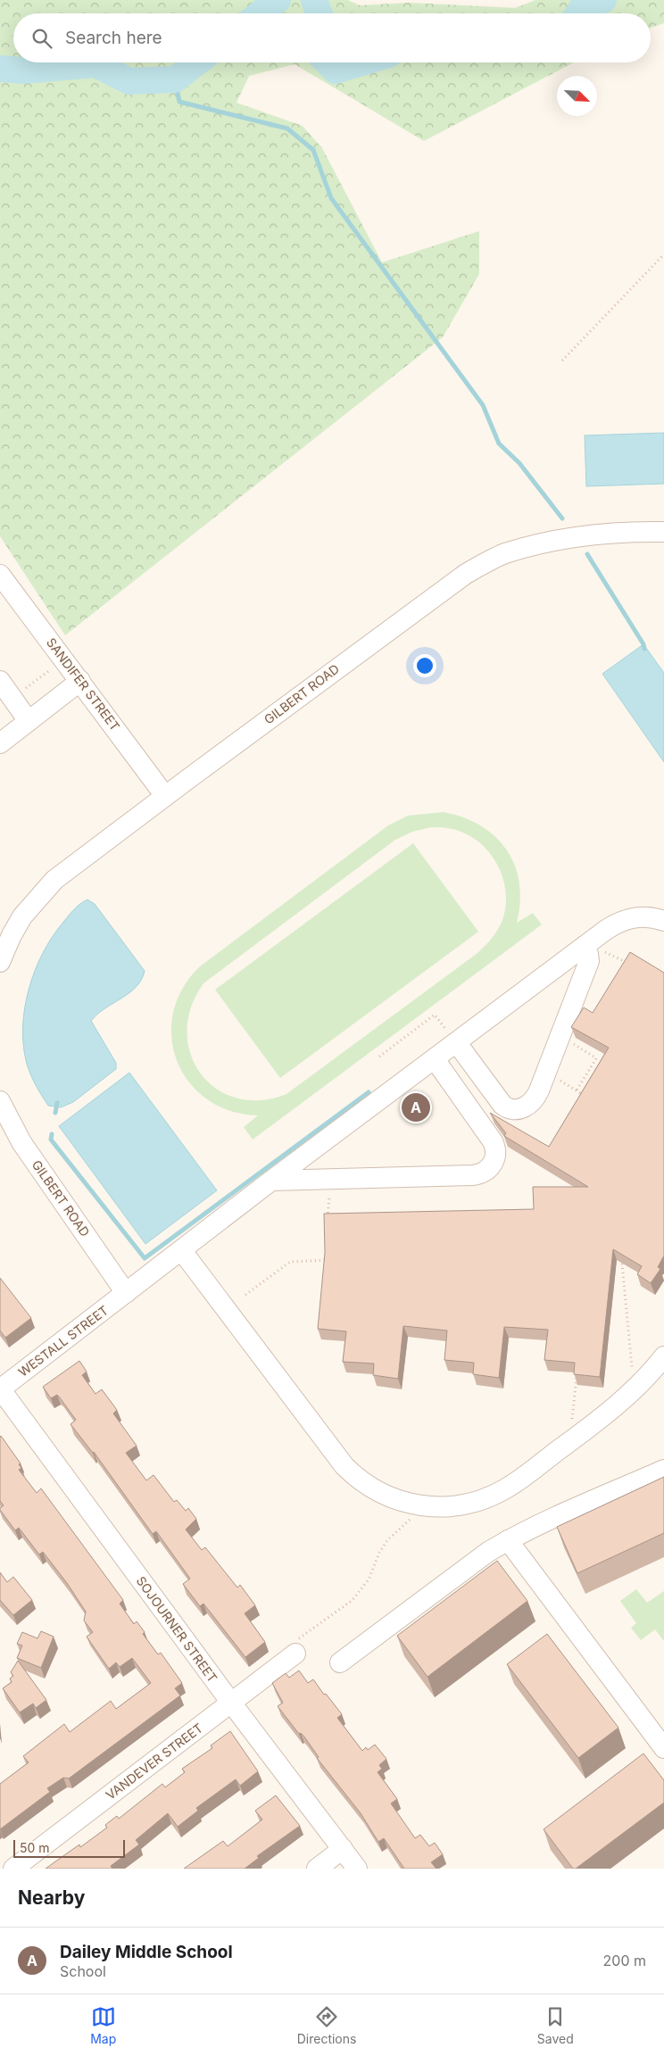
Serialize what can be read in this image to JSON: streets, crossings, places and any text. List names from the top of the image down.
{
  "streets": {
    "street": [
      "SANDIFER STREET",
      "GILBERT ROAD",
      "WESTALL STREET",
      "SOJOURNER STREET",
      "VANDEVER STREET"
    ]
  },
  "crossings": [
    ["SANDIFER STREET", "GILBERT ROAD"],
    ["GILBERT ROAD", "WESTALL STREET"],
    ["WESTALL STREET", "SOJOURNER STREET"],
    ["SOJOURNER STREET", "VANDEVER STREET"]
  ],
  "scale_bar": "50 m",
  "north": "bottom right",
  "page": {
    "search": "Search here",
    "pins": "A",
    "scale": "50 m",
    "heading": "Nearby",
    "list": [
      {
        "mark": "A",
        "name": "Dailey Middle School",
        "note": "School",
        "value": "200 m"
      }
    ],
    "nav": ["Map", "Directions", "Saved"]
  }
}
